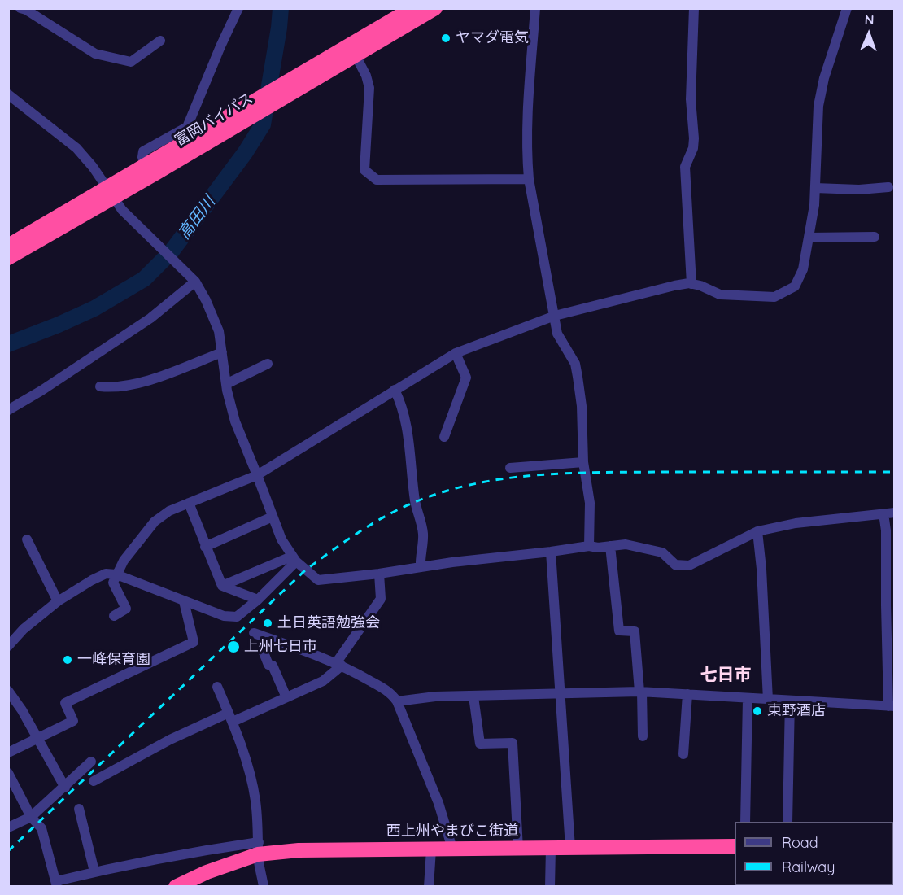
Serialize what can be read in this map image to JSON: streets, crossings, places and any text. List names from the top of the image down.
{
  "streets": {
    "highway": ["富岡バイパス", "西上州やまびこ街道"]
  },
  "districts": ["七日市"],
  "water": ["高田川"],
  "places": [
    "ヤマダ電気",
    "土日英語勉強会",
    "上州七日市",
    "一峰保育園",
    "東野酒店"
  ],
  "legend": ["Road", "Railway"],
  "north": "top"
}
